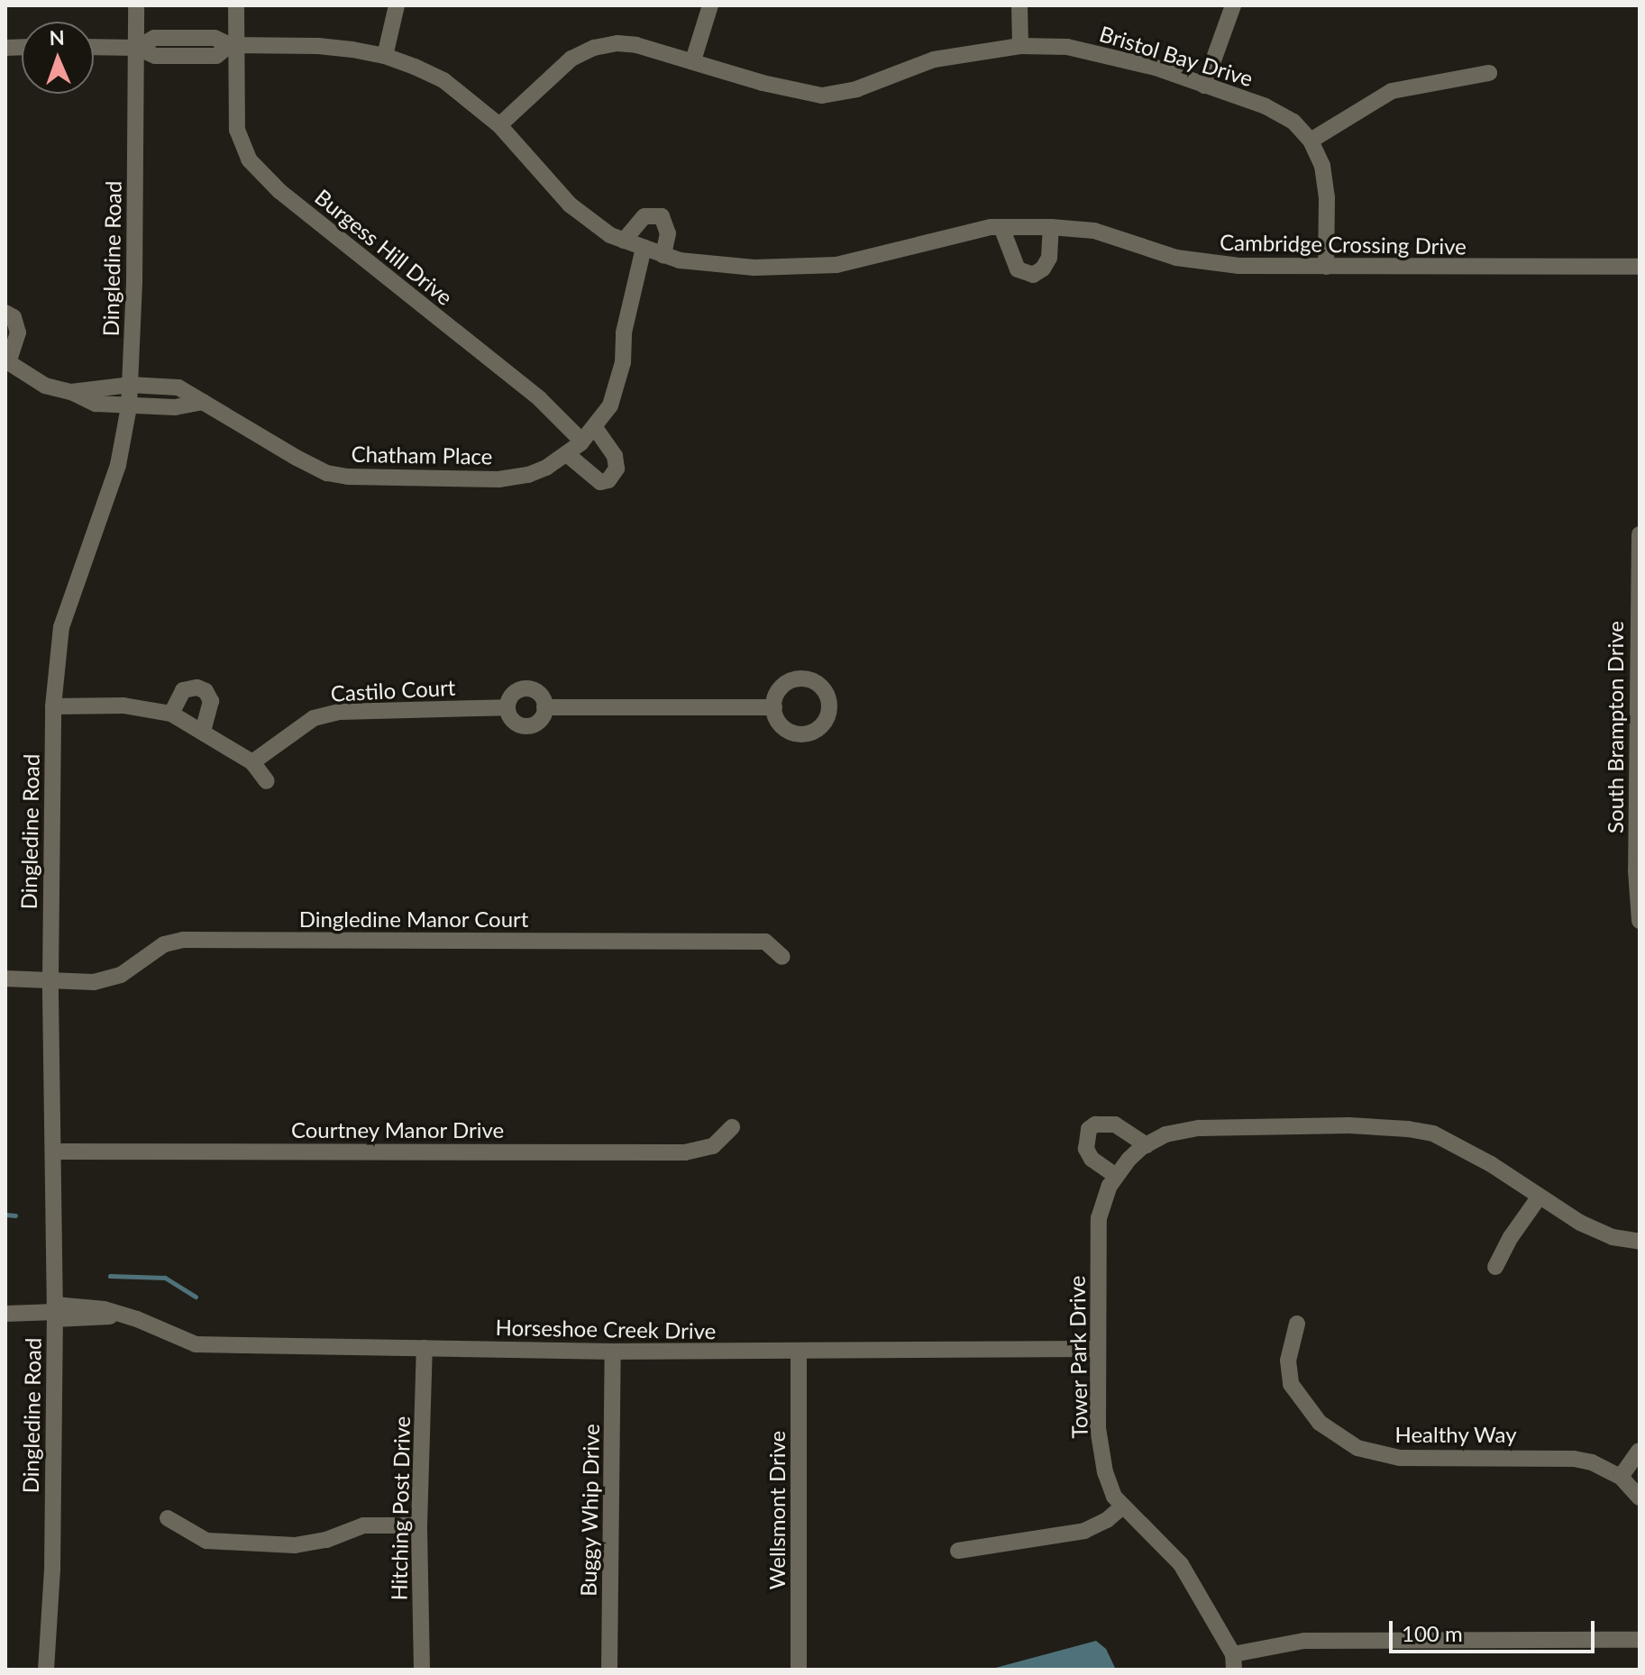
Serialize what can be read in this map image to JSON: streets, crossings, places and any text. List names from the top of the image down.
{
  "streets": {
    "street": [
      "Bristol Bay Drive",
      "Cambridge Crossing Drive",
      "Burgess Hill Drive",
      "Dingledine Road",
      "Chatham Place",
      "Castilo Court",
      "South Brampton Drive",
      "Dingledine Manor Court",
      "Courtney Manor Drive",
      "Horseshoe Creek Drive",
      "Tower Park Drive",
      "Healthy Way",
      "Hitching Post Drive",
      "Buggy Whip Drive",
      "Wellsmont Drive"
    ]
  },
  "crossings": [
    ["Bristol Bay Drive", "Cambridge Crossing Drive"],
    ["Cambridge Crossing Drive", "Burgess Hill Drive"],
    ["Cambridge Crossing Drive", "Dingledine Road"],
    ["Cambridge Crossing Drive", "Chatham Place"],
    ["Burgess Hill Drive", "Chatham Place"],
    ["Dingledine Road", "Chatham Place"],
    ["Dingledine Road", "Dingledine Manor Court"],
    ["Dingledine Road", "Courtney Manor Drive"],
    ["Dingledine Road", "Horseshoe Creek Drive"],
    ["Horseshoe Creek Drive", "Tower Park Drive"],
    ["Horseshoe Creek Drive", "Hitching Post Drive"],
    ["Horseshoe Creek Drive", "Buggy Whip Drive"],
    ["Horseshoe Creek Drive", "Wellsmont Drive"]
  ],
  "scale_bar": "100 m",
  "north": "top"
}
